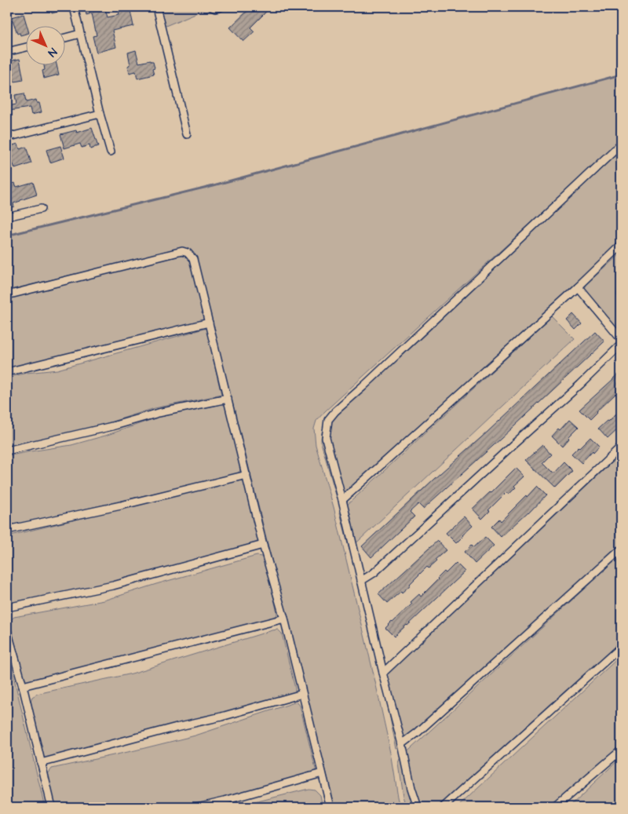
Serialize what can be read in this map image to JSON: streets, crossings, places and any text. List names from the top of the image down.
{
  "north": "bottom right"
}
